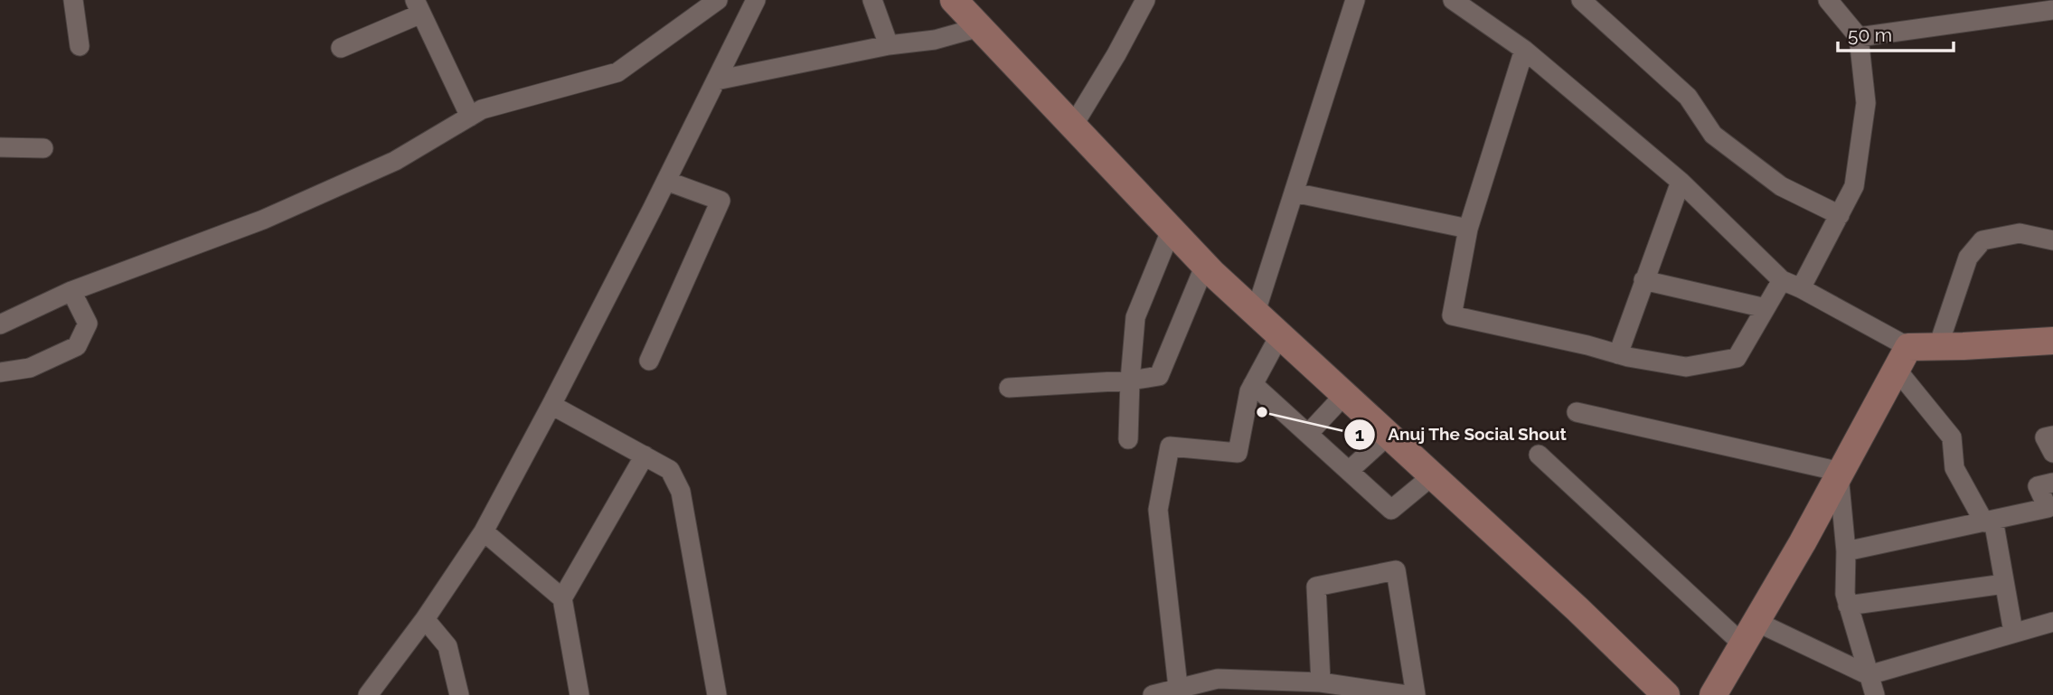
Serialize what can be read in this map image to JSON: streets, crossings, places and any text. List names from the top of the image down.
{
  "places": ["Anuj The Social Shout"],
  "scale_bar": "50 m"
}
